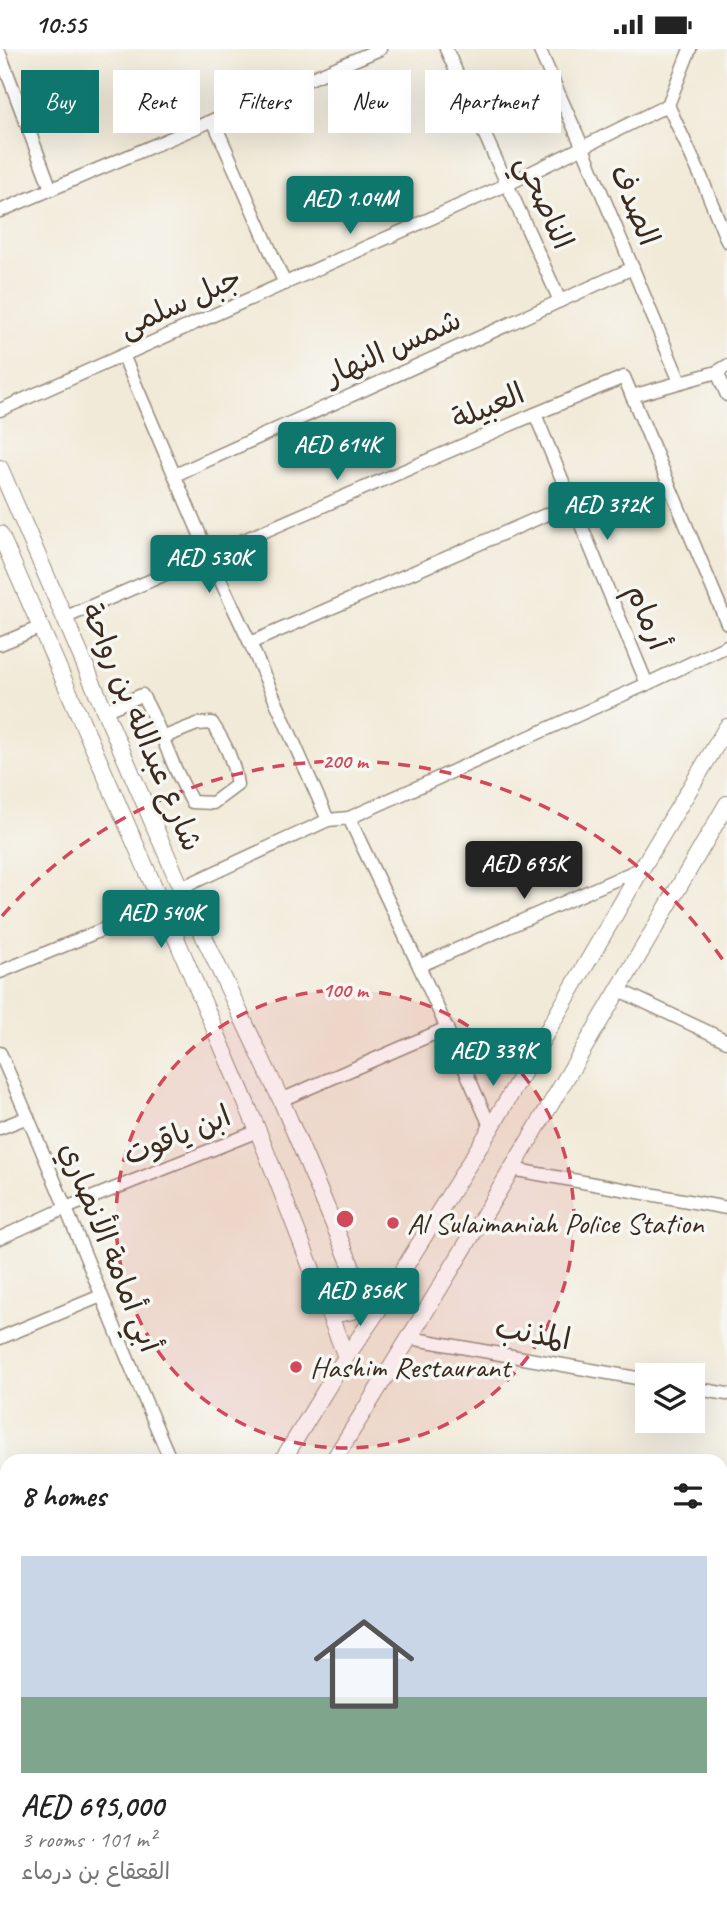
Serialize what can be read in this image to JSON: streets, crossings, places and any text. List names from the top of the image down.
{
  "streets": {
    "street": [
      "الناصحي",
      "الصدف",
      "جبل سلمى",
      "شمس النهار",
      "العبيلة",
      "أرمام",
      "شارع عبدالله بن رواحة",
      "ابن ياقوت",
      "أبي أمامة الأنصاري",
      "المذنب"
    ]
  },
  "crossings": [
    ["الناصحي", "جبل سلمى"],
    ["الناصحي", "شمس النهار"],
    ["الصدف", "جبل سلمى"],
    ["الصدف", "شمس النهار"],
    ["العبيلة", "أرمام"],
    ["العبيلة", "شارع عبدالله بن رواحة"],
    ["شارع عبدالله بن رواحة", "ابن ياقوت"],
    ["ابن ياقوت", "أبي أمامة الأنصاري"]
  ],
  "places": ["Al Sulaimaniah Police Station", "Hashim Restaurant"],
  "page": {
    "status": "10:55",
    "chip": [
      "Buy",
      "Rent",
      "Filters",
      "New",
      "Apartment"
    ],
    "price": [
      "AED 1.04M",
      "AED 614K",
      "AED 372K",
      "AED 530K",
      "AED 695K",
      "AED 540K",
      "AED 339K",
      "AED 856K"
    ],
    "heading": "8 homes",
    "list": [
      {
        "name": "AED 695,000",
        "note": "3 rooms · 101 m² · القعقاع بن درماء"
      }
    ]
  },
  "rings": ["200 m", "100 m"]
}
